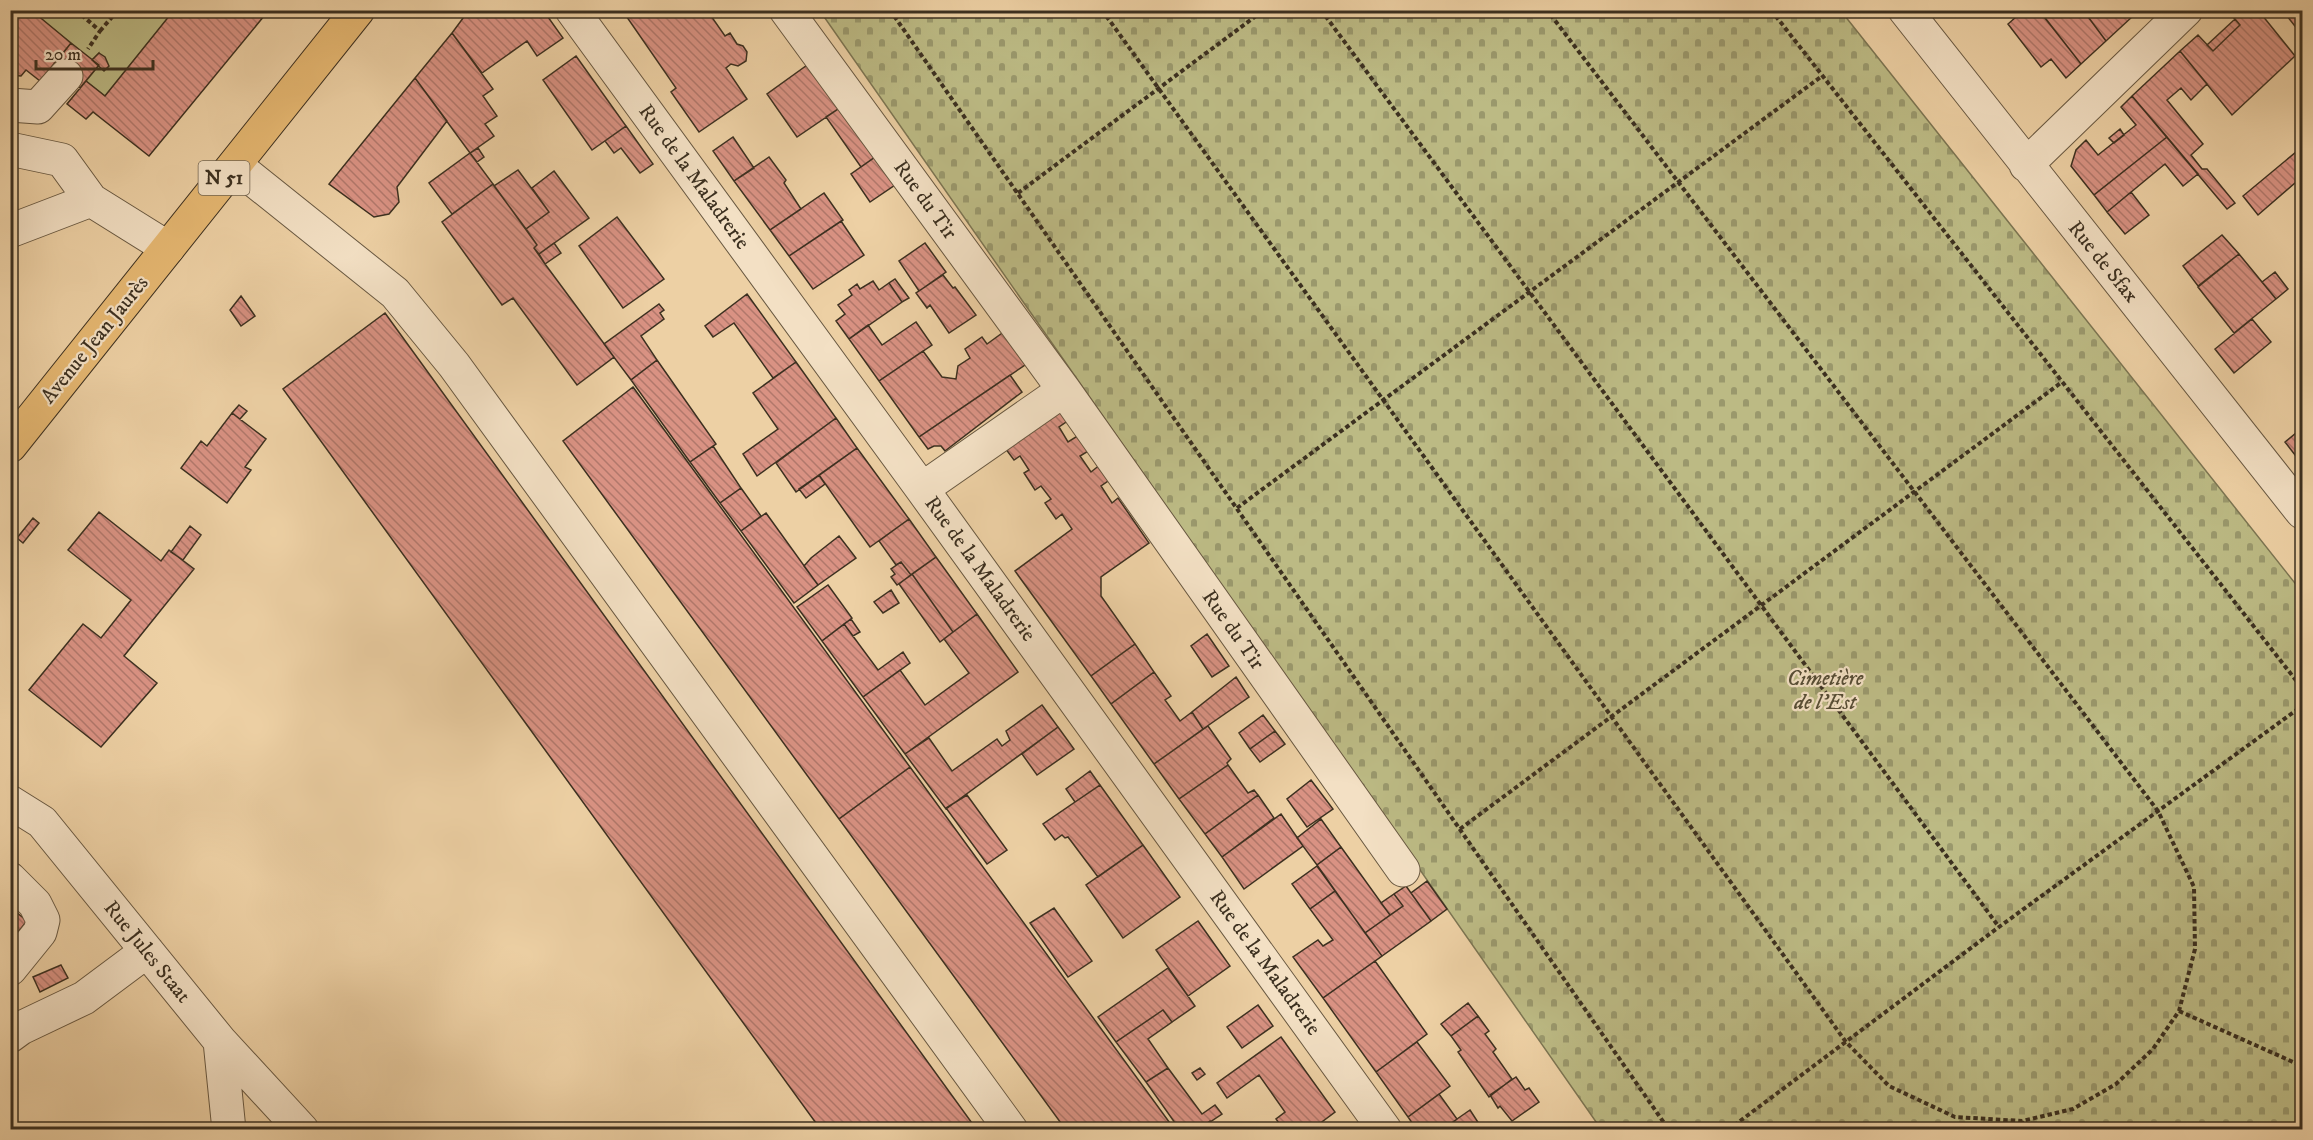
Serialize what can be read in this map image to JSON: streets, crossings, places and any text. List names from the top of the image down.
{
  "streets": {
    "main road": ["N 51", "Avenue Jean Jaurès"],
    "street": [
      "Rue de la Maladrerie",
      "Rue du Tir",
      "Rue de Sfax",
      "Rue Jules Staat"
    ]
  },
  "parks": ["Cimetière de l'Est"],
  "scale_bar": "20 m"
}
